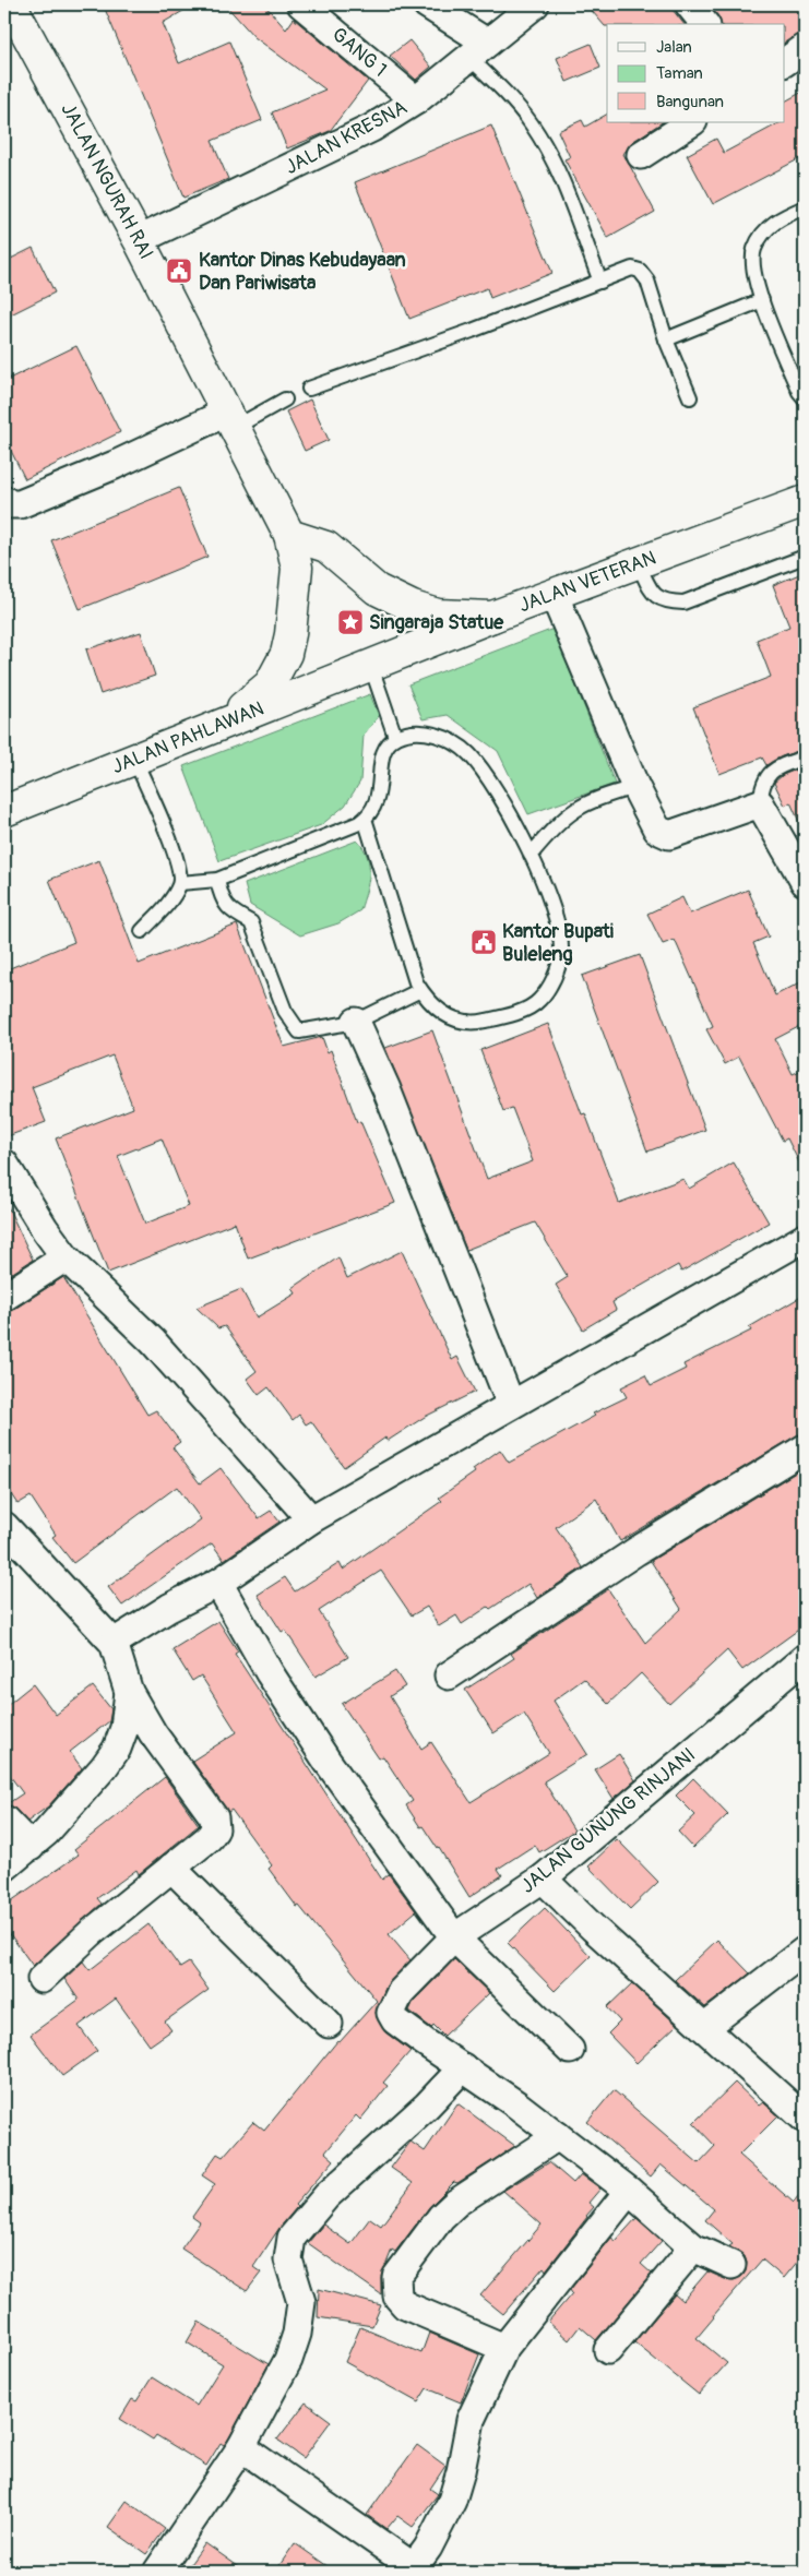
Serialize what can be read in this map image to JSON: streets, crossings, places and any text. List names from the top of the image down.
{
  "streets": {
    "main road": ["JALAN NGURAH RAI", "JALAN VETERAN", "JALAN PAHLAWAN"],
    "street": ["GANG 1", "JALAN KRESNA", "JALAN GUNUNG RINJANI"]
  },
  "crossings": [
    ["GANG 1", "JALAN KRESNA"],
    ["JALAN KRESNA", "JALAN NGURAH RAI"],
    ["JALAN NGURAH RAI", "JALAN PAHLAWAN"],
    ["JALAN VETERAN", "JALAN PAHLAWAN"]
  ],
  "places": {
    "public building": ["Kantor Dinas Kebudayaan Dan Pariwisata", "Kantor Bupati Buleleng"],
    "place": ["Singaraja Statue"]
  },
  "legend": ["Jalan", "Taman", "Bangunan"]
}
